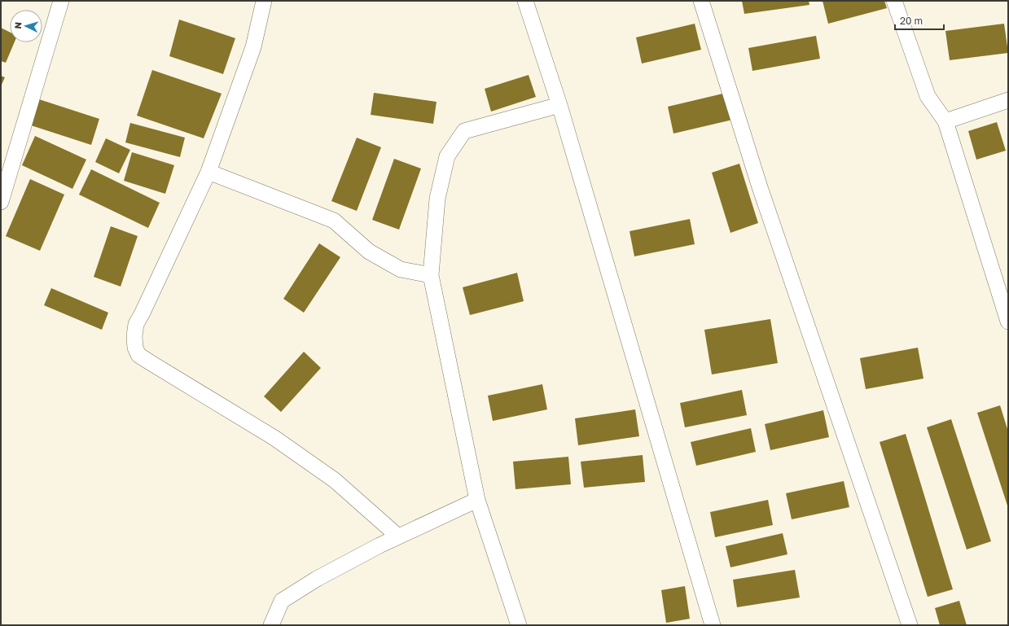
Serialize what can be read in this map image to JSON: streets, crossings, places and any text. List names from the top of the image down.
{
  "scale_bar": "20 m",
  "north": "left"
}
